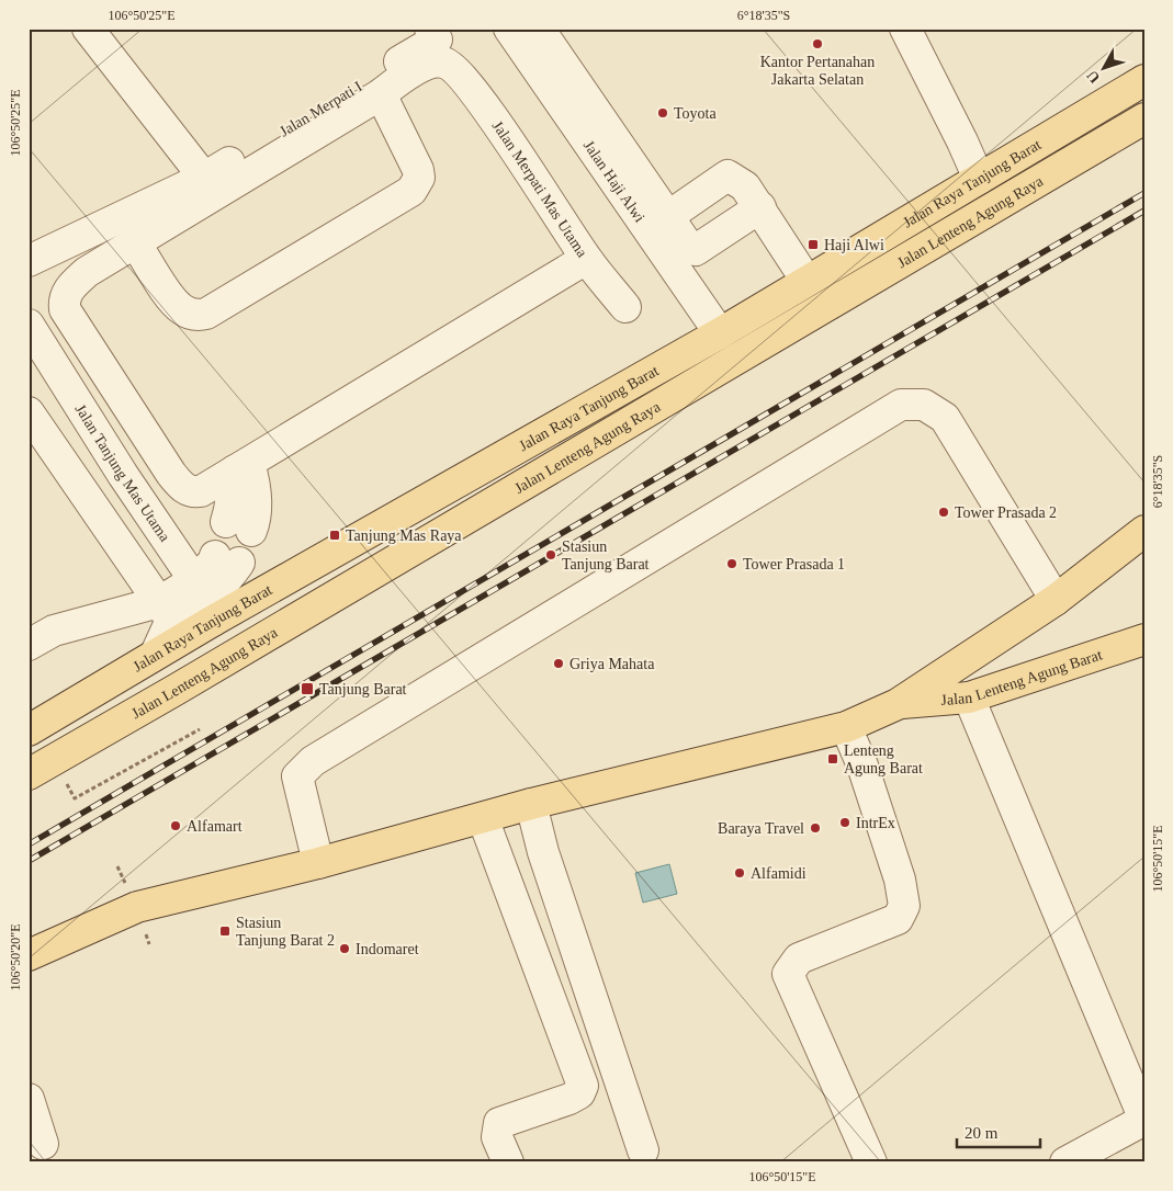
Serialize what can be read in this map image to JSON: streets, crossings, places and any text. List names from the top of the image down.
{
  "streets": {
    "main road": ["Jalan Raya Tanjung Barat", "Jalan Lenteng Agung Raya", "Jalan Lenteng Agung Barat"],
    "street": [
      "Jalan Merpati I",
      "Jalan Haji Alwi",
      "Jalan Merpati Mas Utama",
      "Jalan Tanjung Mas Utama"
    ]
  },
  "crossings": [
    ["Jalan Haji Alwi", "Jalan Raya Tanjung Barat"],
    ["Jalan Raya Tanjung Barat", "Jalan Tanjung Mas Utama"]
  ],
  "places": {
    "other": [
      "Kantor Pertanahan Jakarta Selatan",
      "Toyota",
      "Tower Prasada 2",
      "Stasiun Tanjung Barat",
      "Tower Prasada 1",
      "Griya Mahata",
      "IntrEx",
      "Alfamart",
      "Baraya Travel",
      "Alfamidi",
      "Indomaret"
    ],
    "transit": [
      "Haji Alwi",
      "Tanjung Mas Raya",
      "Tanjung Barat",
      "Lenteng Agung Barat",
      "Stasiun Tanjung Barat 2"
    ]
  },
  "scale_bar": "20 m",
  "north": "bottom left",
  "coordinates": [
    "106°50'25\"E",
    "6°18'35\"S",
    "106°50'15\"E",
    "106°50'20\"E"
  ]
}
